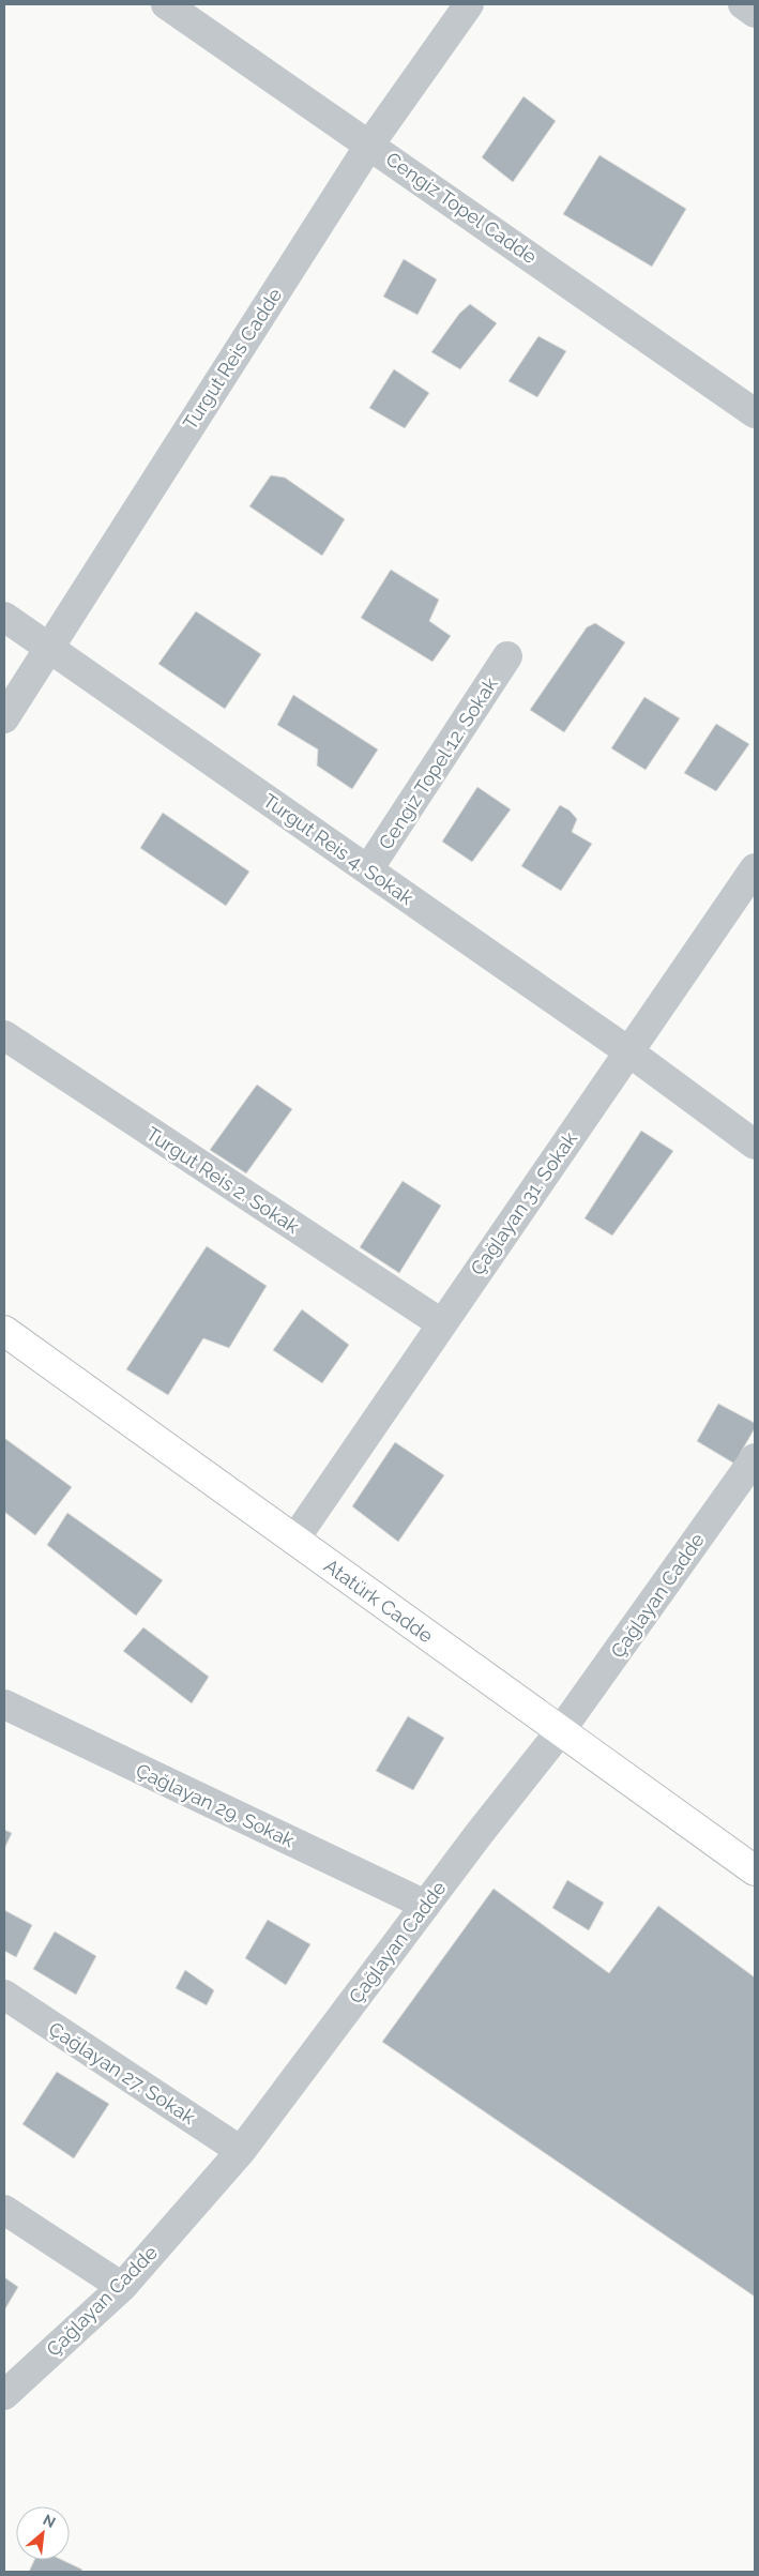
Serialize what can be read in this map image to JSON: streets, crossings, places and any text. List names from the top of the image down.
{
  "streets": {
    "main road": ["Atatürk Cadde"],
    "street": [
      "Cengiz Topel Cadde",
      "Turgut Reis Cadde",
      "Cengiz Topel 12. Sokak",
      "Turgut Reis 4. Sokak",
      "Turgut Reis 2. Sokak",
      "Çağlayan 31. Sokak",
      "Çağlayan Cadde",
      "Çağlayan 29. Sokak",
      "Çağlayan 27. Sokak"
    ]
  },
  "crossings": [
    ["Cengiz Topel Cadde", "Turgut Reis Cadde"],
    ["Turgut Reis Cadde", "Turgut Reis 4. Sokak"],
    ["Cengiz Topel 12. Sokak", "Turgut Reis 4. Sokak"],
    ["Turgut Reis 4. Sokak", "Çağlayan 31. Sokak"],
    ["Turgut Reis 2. Sokak", "Çağlayan 31. Sokak"],
    ["Çağlayan 31. Sokak", "Atatürk Cadde"],
    ["Çağlayan Cadde", "Atatürk Cadde"],
    ["Çağlayan Cadde", "Çağlayan 29. Sokak"],
    ["Çağlayan Cadde", "Çağlayan 27. Sokak"]
  ],
  "north": "top right"
}
